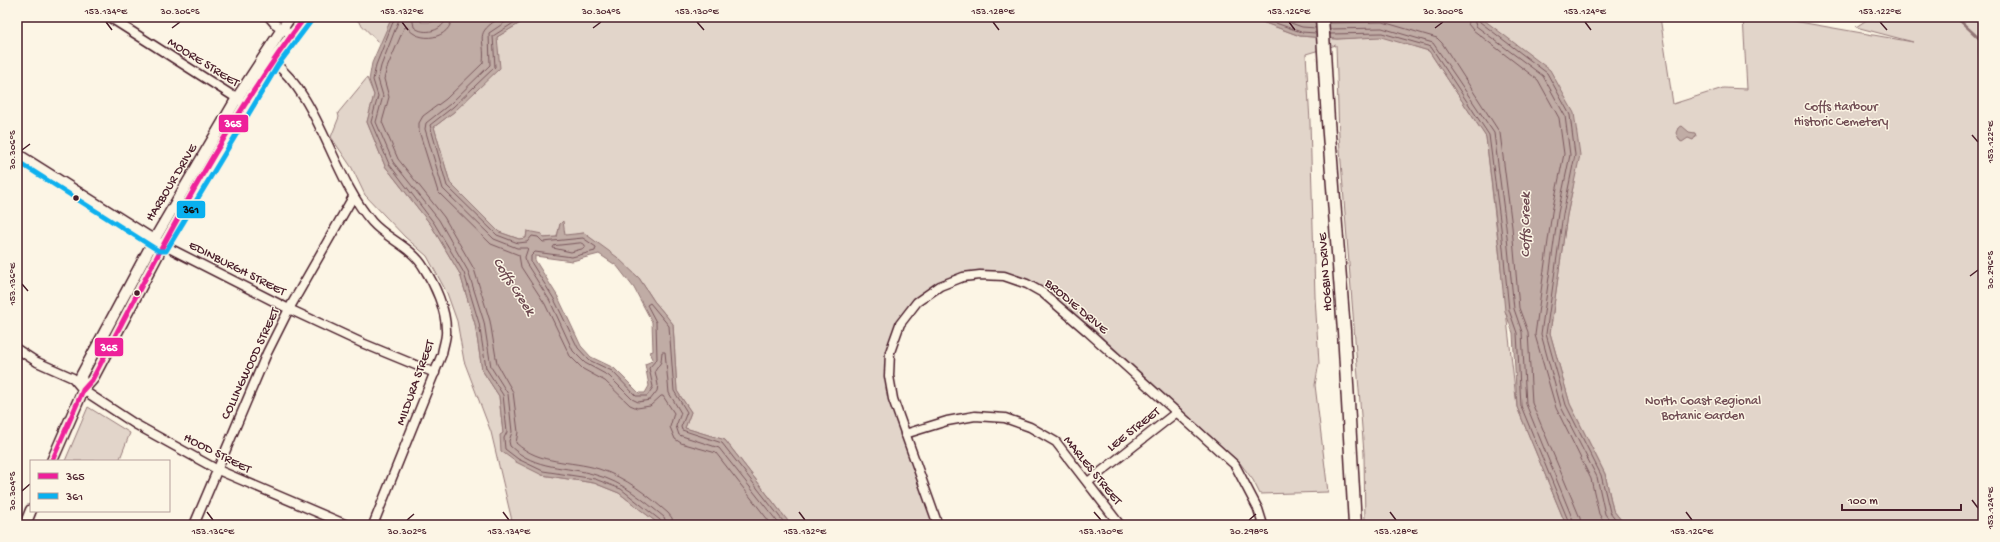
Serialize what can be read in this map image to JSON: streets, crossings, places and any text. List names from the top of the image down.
{
  "streets": {
    "main road": ["HOGBIN DRIVE"],
    "street": [
      "MOORE STREET",
      "HARBOUR DRIVE",
      "EDINBURGH STREET",
      "BRODIE DRIVE",
      "COLLINGWOOD STREET",
      "MILDURA STREET",
      "LEE STREET",
      "HOOD STREET",
      "MARLES STREET"
    ]
  },
  "crossings": [
    ["MOORE STREET", "HARBOUR DRIVE"],
    ["HARBOUR DRIVE", "EDINBURGH STREET"],
    ["HARBOUR DRIVE", "MILDURA STREET"],
    ["HARBOUR DRIVE", "HOOD STREET"],
    ["EDINBURGH STREET", "COLLINGWOOD STREET"],
    ["EDINBURGH STREET", "MILDURA STREET"],
    ["BRODIE DRIVE", "LEE STREET"],
    ["BRODIE DRIVE", "MARLES STREET"],
    ["COLLINGWOOD STREET", "MILDURA STREET"],
    ["COLLINGWOOD STREET", "HOOD STREET"],
    ["LEE STREET", "MARLES STREET"]
  ],
  "water": ["Coffs Creek"],
  "parks": ["Coffs Harbour Historic Cemetery", "North Coast Regional Botanic Garden"],
  "lines": ["transit line 365", "transit line 361"],
  "legend": ["365", "361"],
  "scale_bar": "100 m",
  "coordinates": [
    "153.134°E",
    "30.306°S",
    "153.132°E",
    "30.304°S",
    "153.130°E",
    "153.128°E",
    "153.126°E",
    "30.300°S",
    "153.124°E",
    "153.122°E",
    "30.296°S",
    "153.136°E",
    "30.302°S",
    "30.298°S"
  ]
}
